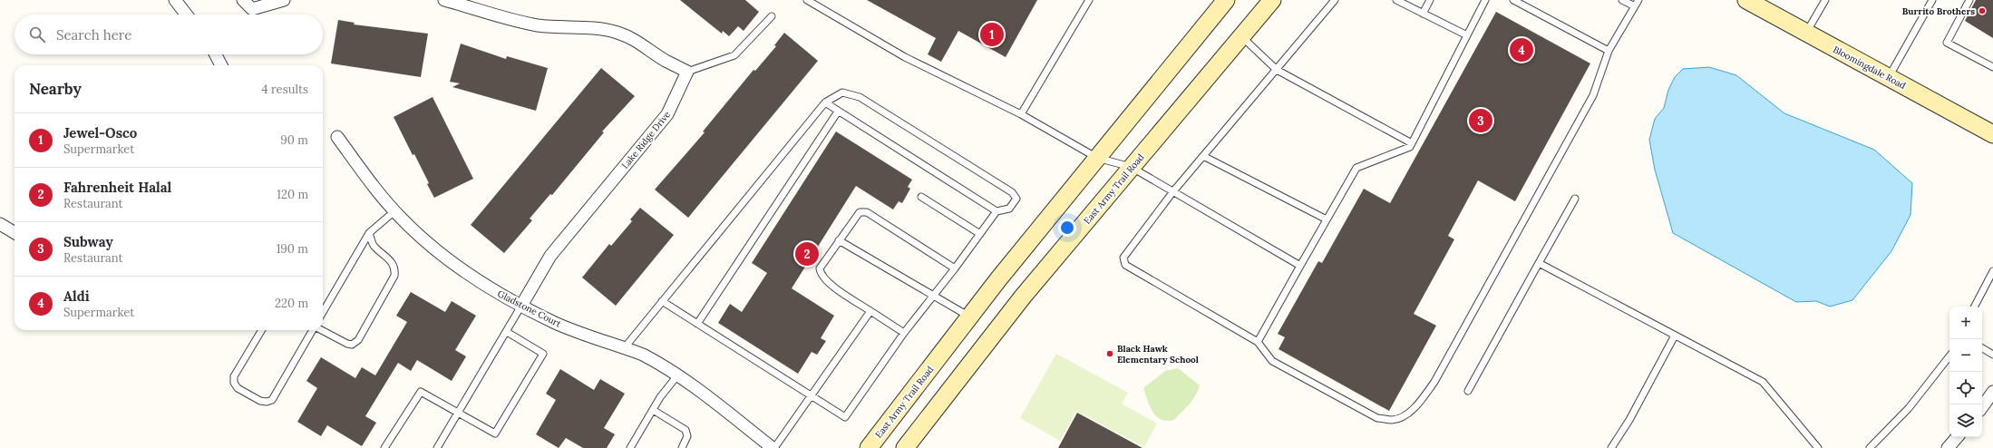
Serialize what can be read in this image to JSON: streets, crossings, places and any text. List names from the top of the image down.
{
  "streets": {
    "main road": ["Bloomingdale Road", "East Army Trail Road"],
    "street": ["Lake Ridge Drive", "Gladstone Court"]
  },
  "crossings": [
    ["Lake Ridge Drive", "Gladstone Court"]
  ],
  "places": ["Burrito Brothers", "Black Hawk Elementary School"],
  "page": {
    "search": "Search here",
    "pins": [
      "1",
      "4",
      "3",
      "2"
    ],
    "heading": ["Nearby", "4 results"],
    "list": [
      {
        "mark": "1",
        "name": "Jewel-Osco",
        "note": "Supermarket",
        "value": "90 m"
      },
      {
        "mark": "2",
        "name": "Fahrenheit Halal",
        "note": "Restaurant",
        "value": "120 m"
      },
      {
        "mark": "3",
        "name": "Subway",
        "note": "Restaurant",
        "value": "190 m"
      },
      {
        "mark": "4",
        "name": "Aldi",
        "note": "Supermarket",
        "value": "220 m"
      }
    ],
    "map_buttons": ["+", "−"]
  }
}
